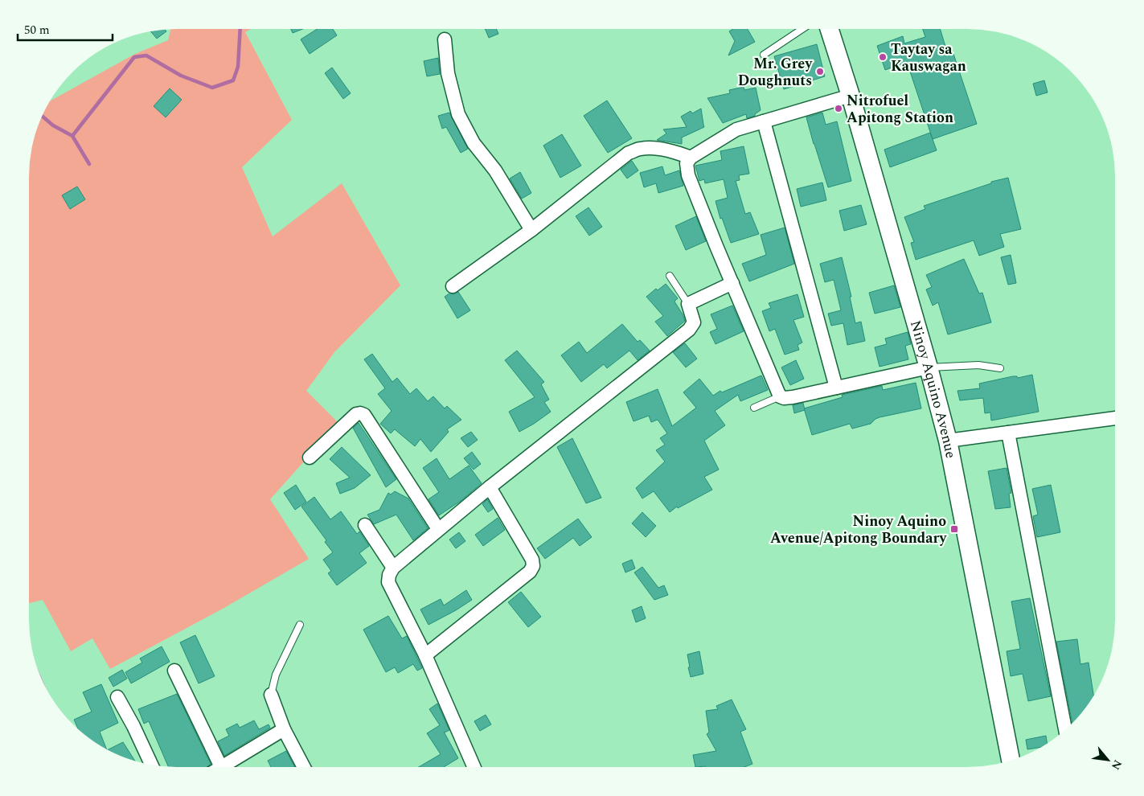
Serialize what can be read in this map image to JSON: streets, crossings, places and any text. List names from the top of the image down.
{
  "streets": {
    "main road": ["Ninoy Aquino Avenue"]
  },
  "places": {
    "other": ["Taytay sa Kauswagan", "Mr. Grey Doughnuts", "Nitrofuel Apitong Station"],
    "transit": ["Ninoy Aquino Avenue/Apitong Boundary"]
  },
  "scale_bar": "50 m",
  "north": "bottom right"
}
